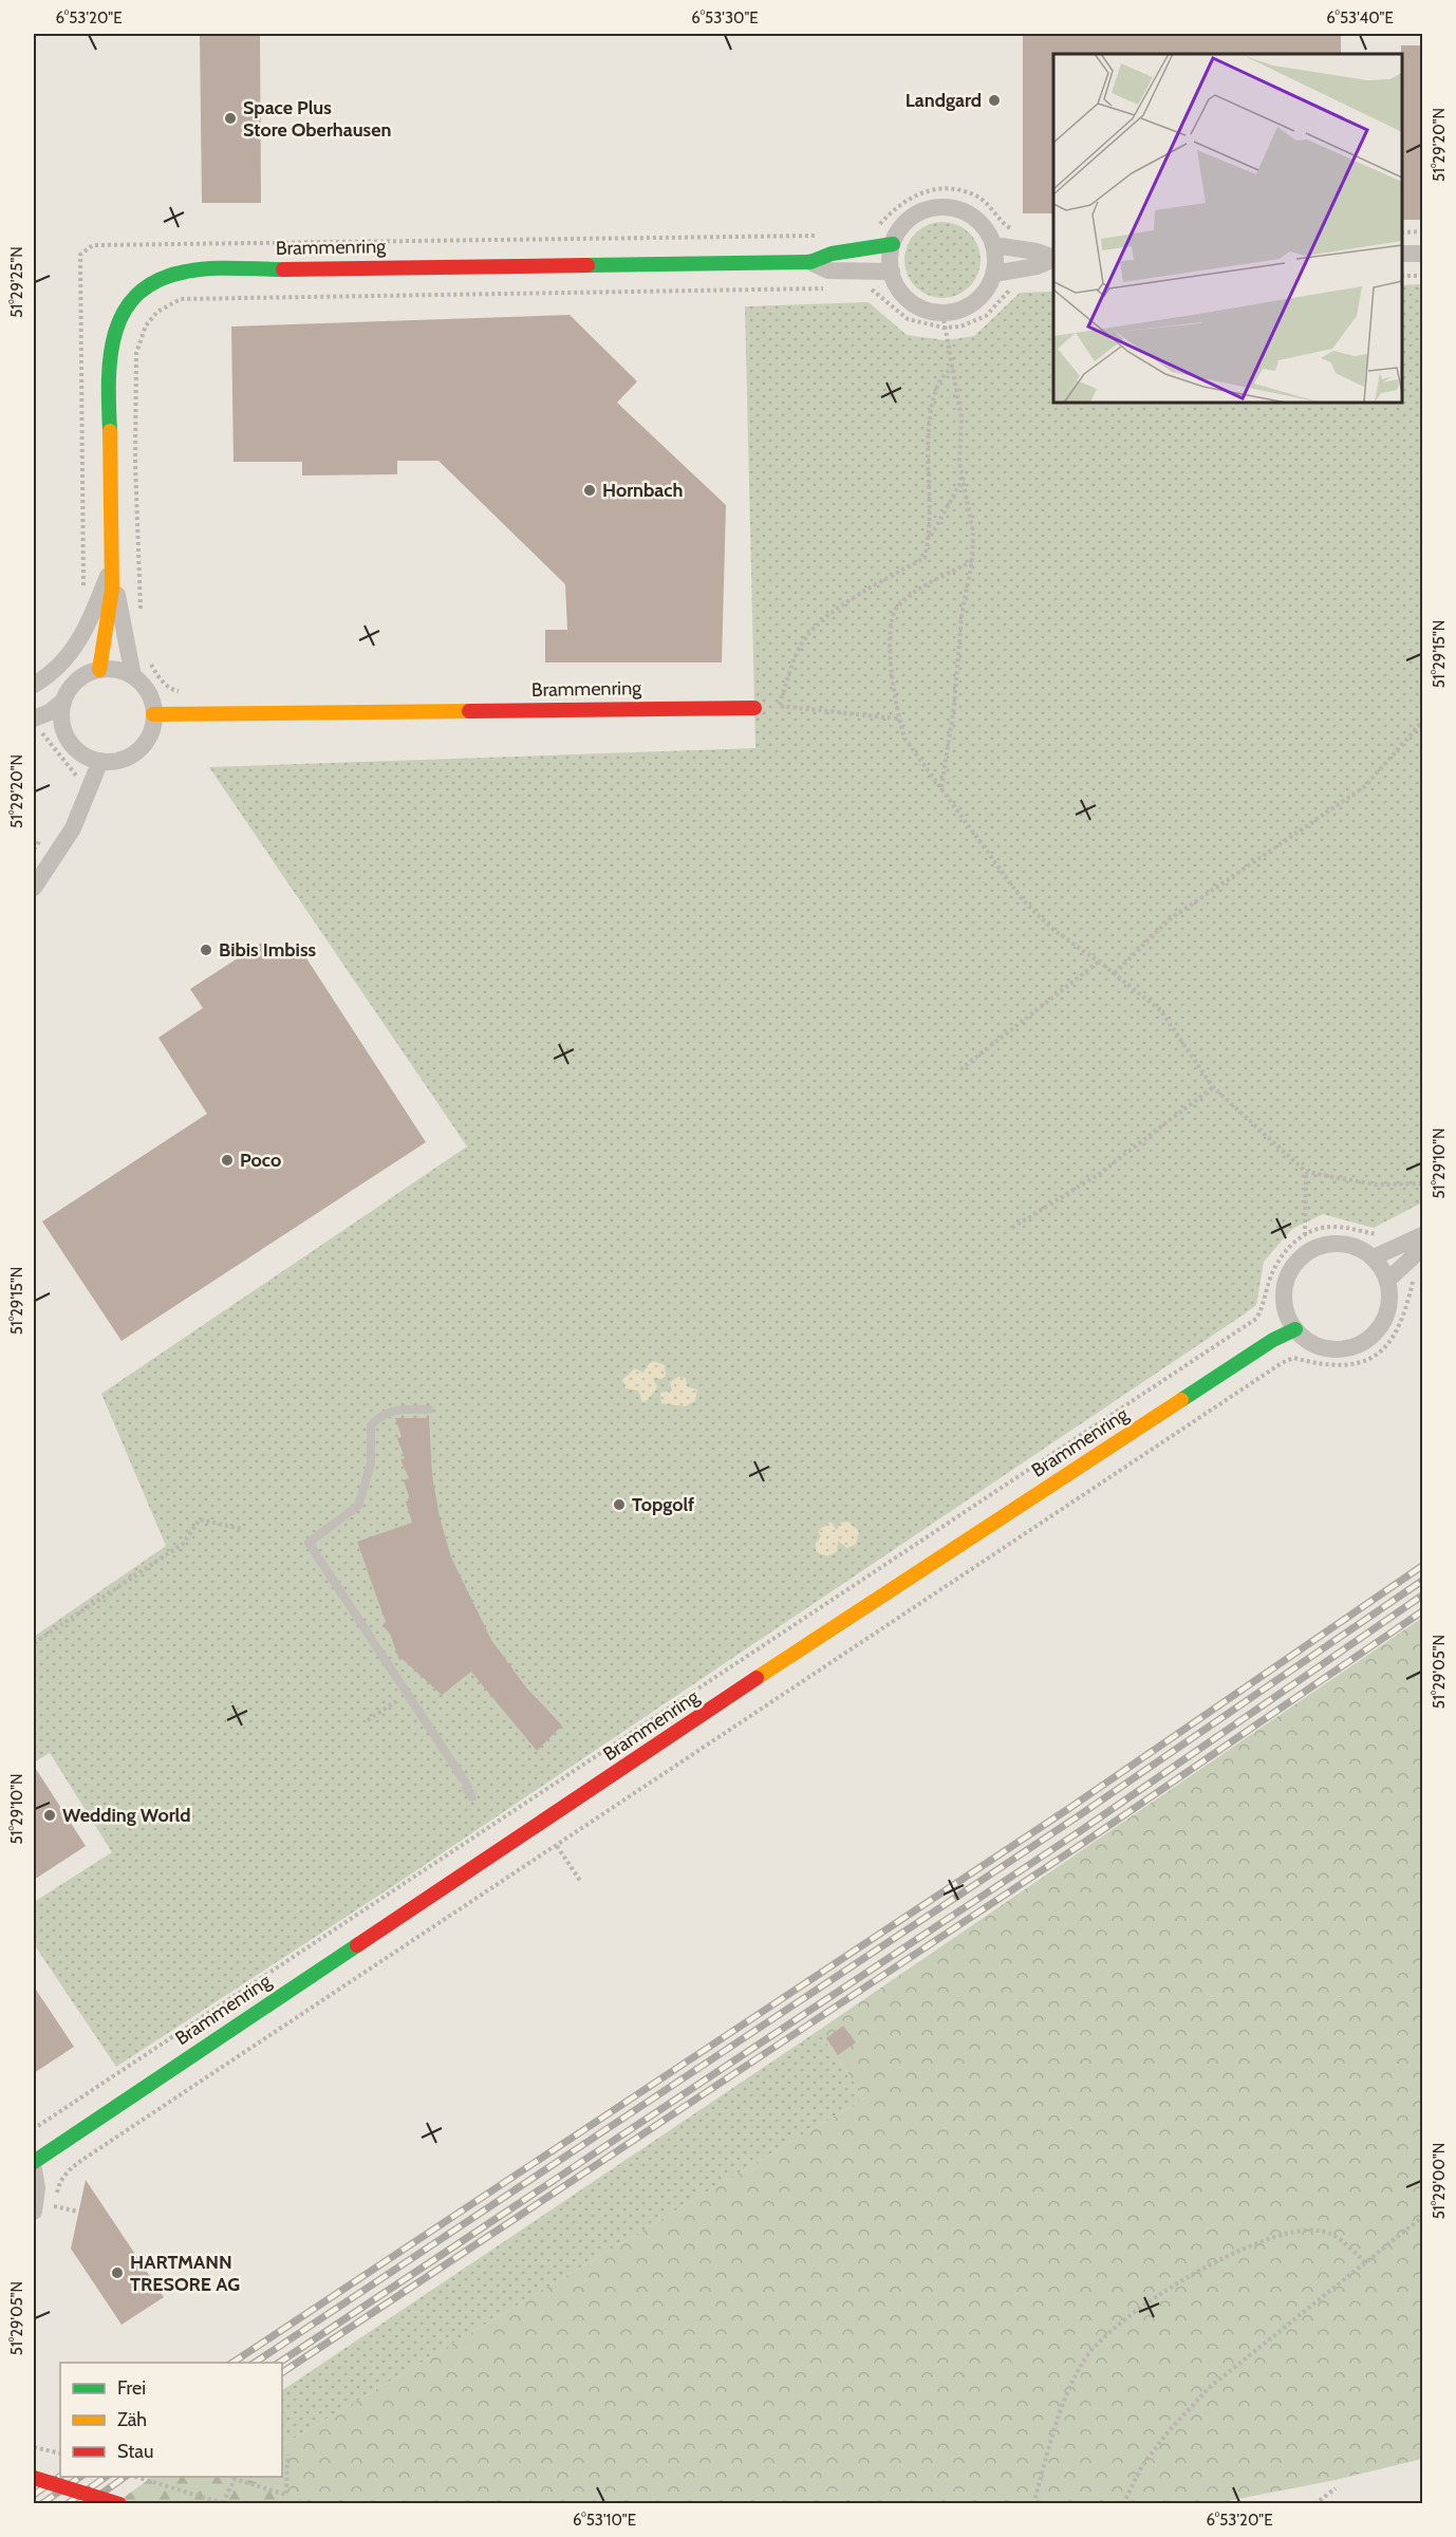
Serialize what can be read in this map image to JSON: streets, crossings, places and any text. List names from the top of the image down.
{
  "streets": {
    "street": ["Brammenring"]
  },
  "places": [
    "Landgard",
    "Space Plus Store Oberhausen",
    "Hornbach",
    "Bibis Imbiss",
    "Poco",
    "Topgolf",
    "Wedding World",
    "HARTMANN TRESORE AG"
  ],
  "legend": ["Frei", "Zäh", "Stau"],
  "coordinates": [
    "6°53'20\"E",
    "6°53'30\"E",
    "6°53'40\"E",
    "51°29'20\"N",
    "51°29'25\"N",
    "51°29'15\"N",
    "51°29'10\"N",
    "51°29'05\"N",
    "51°29'00\"N",
    "6°53'10\"E"
  ]
}
